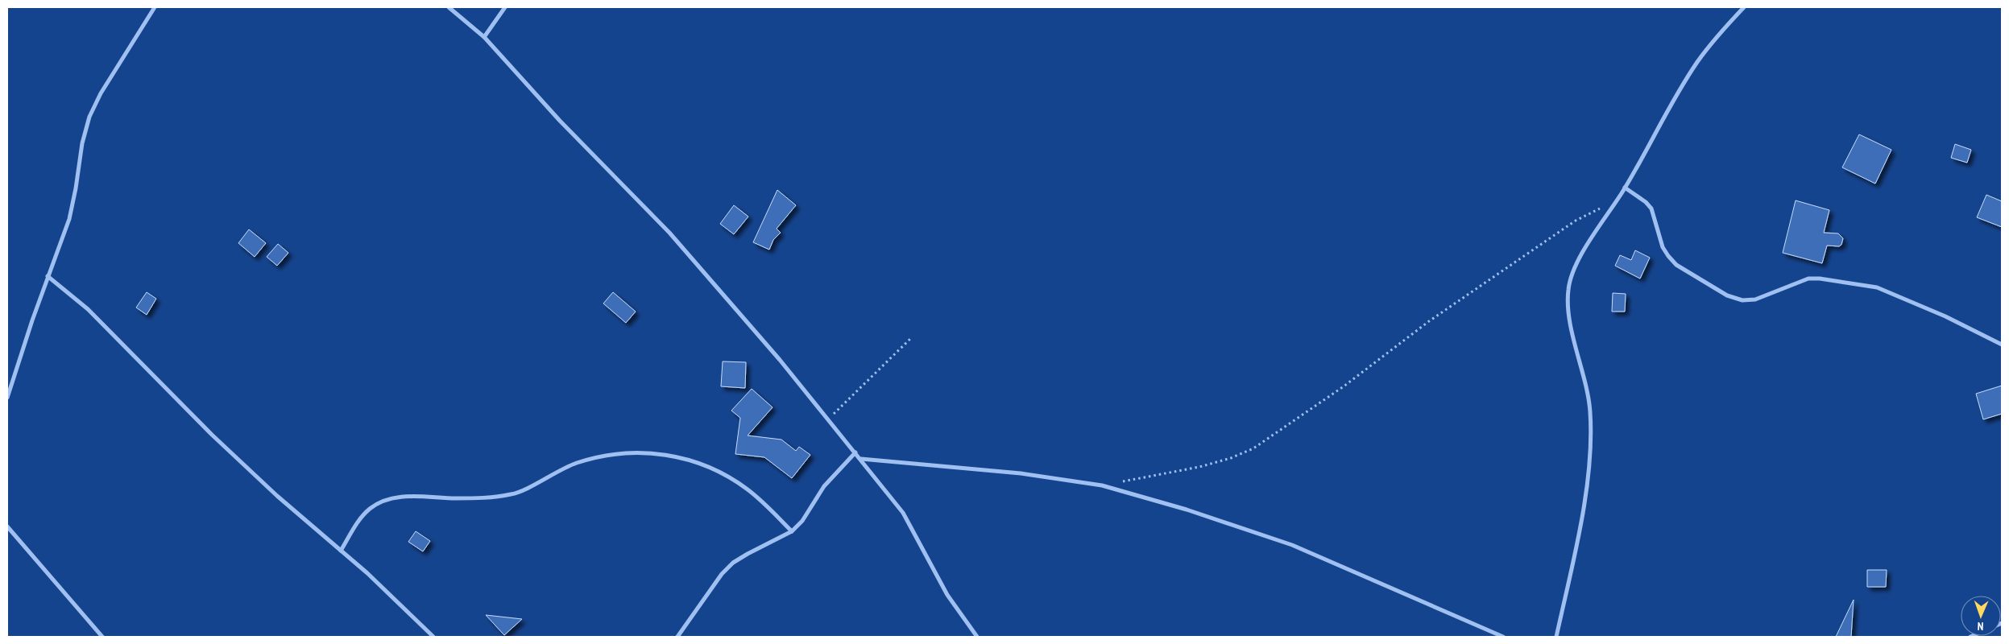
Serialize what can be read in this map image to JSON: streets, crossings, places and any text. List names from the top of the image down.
{
  "north": "bottom"
}
